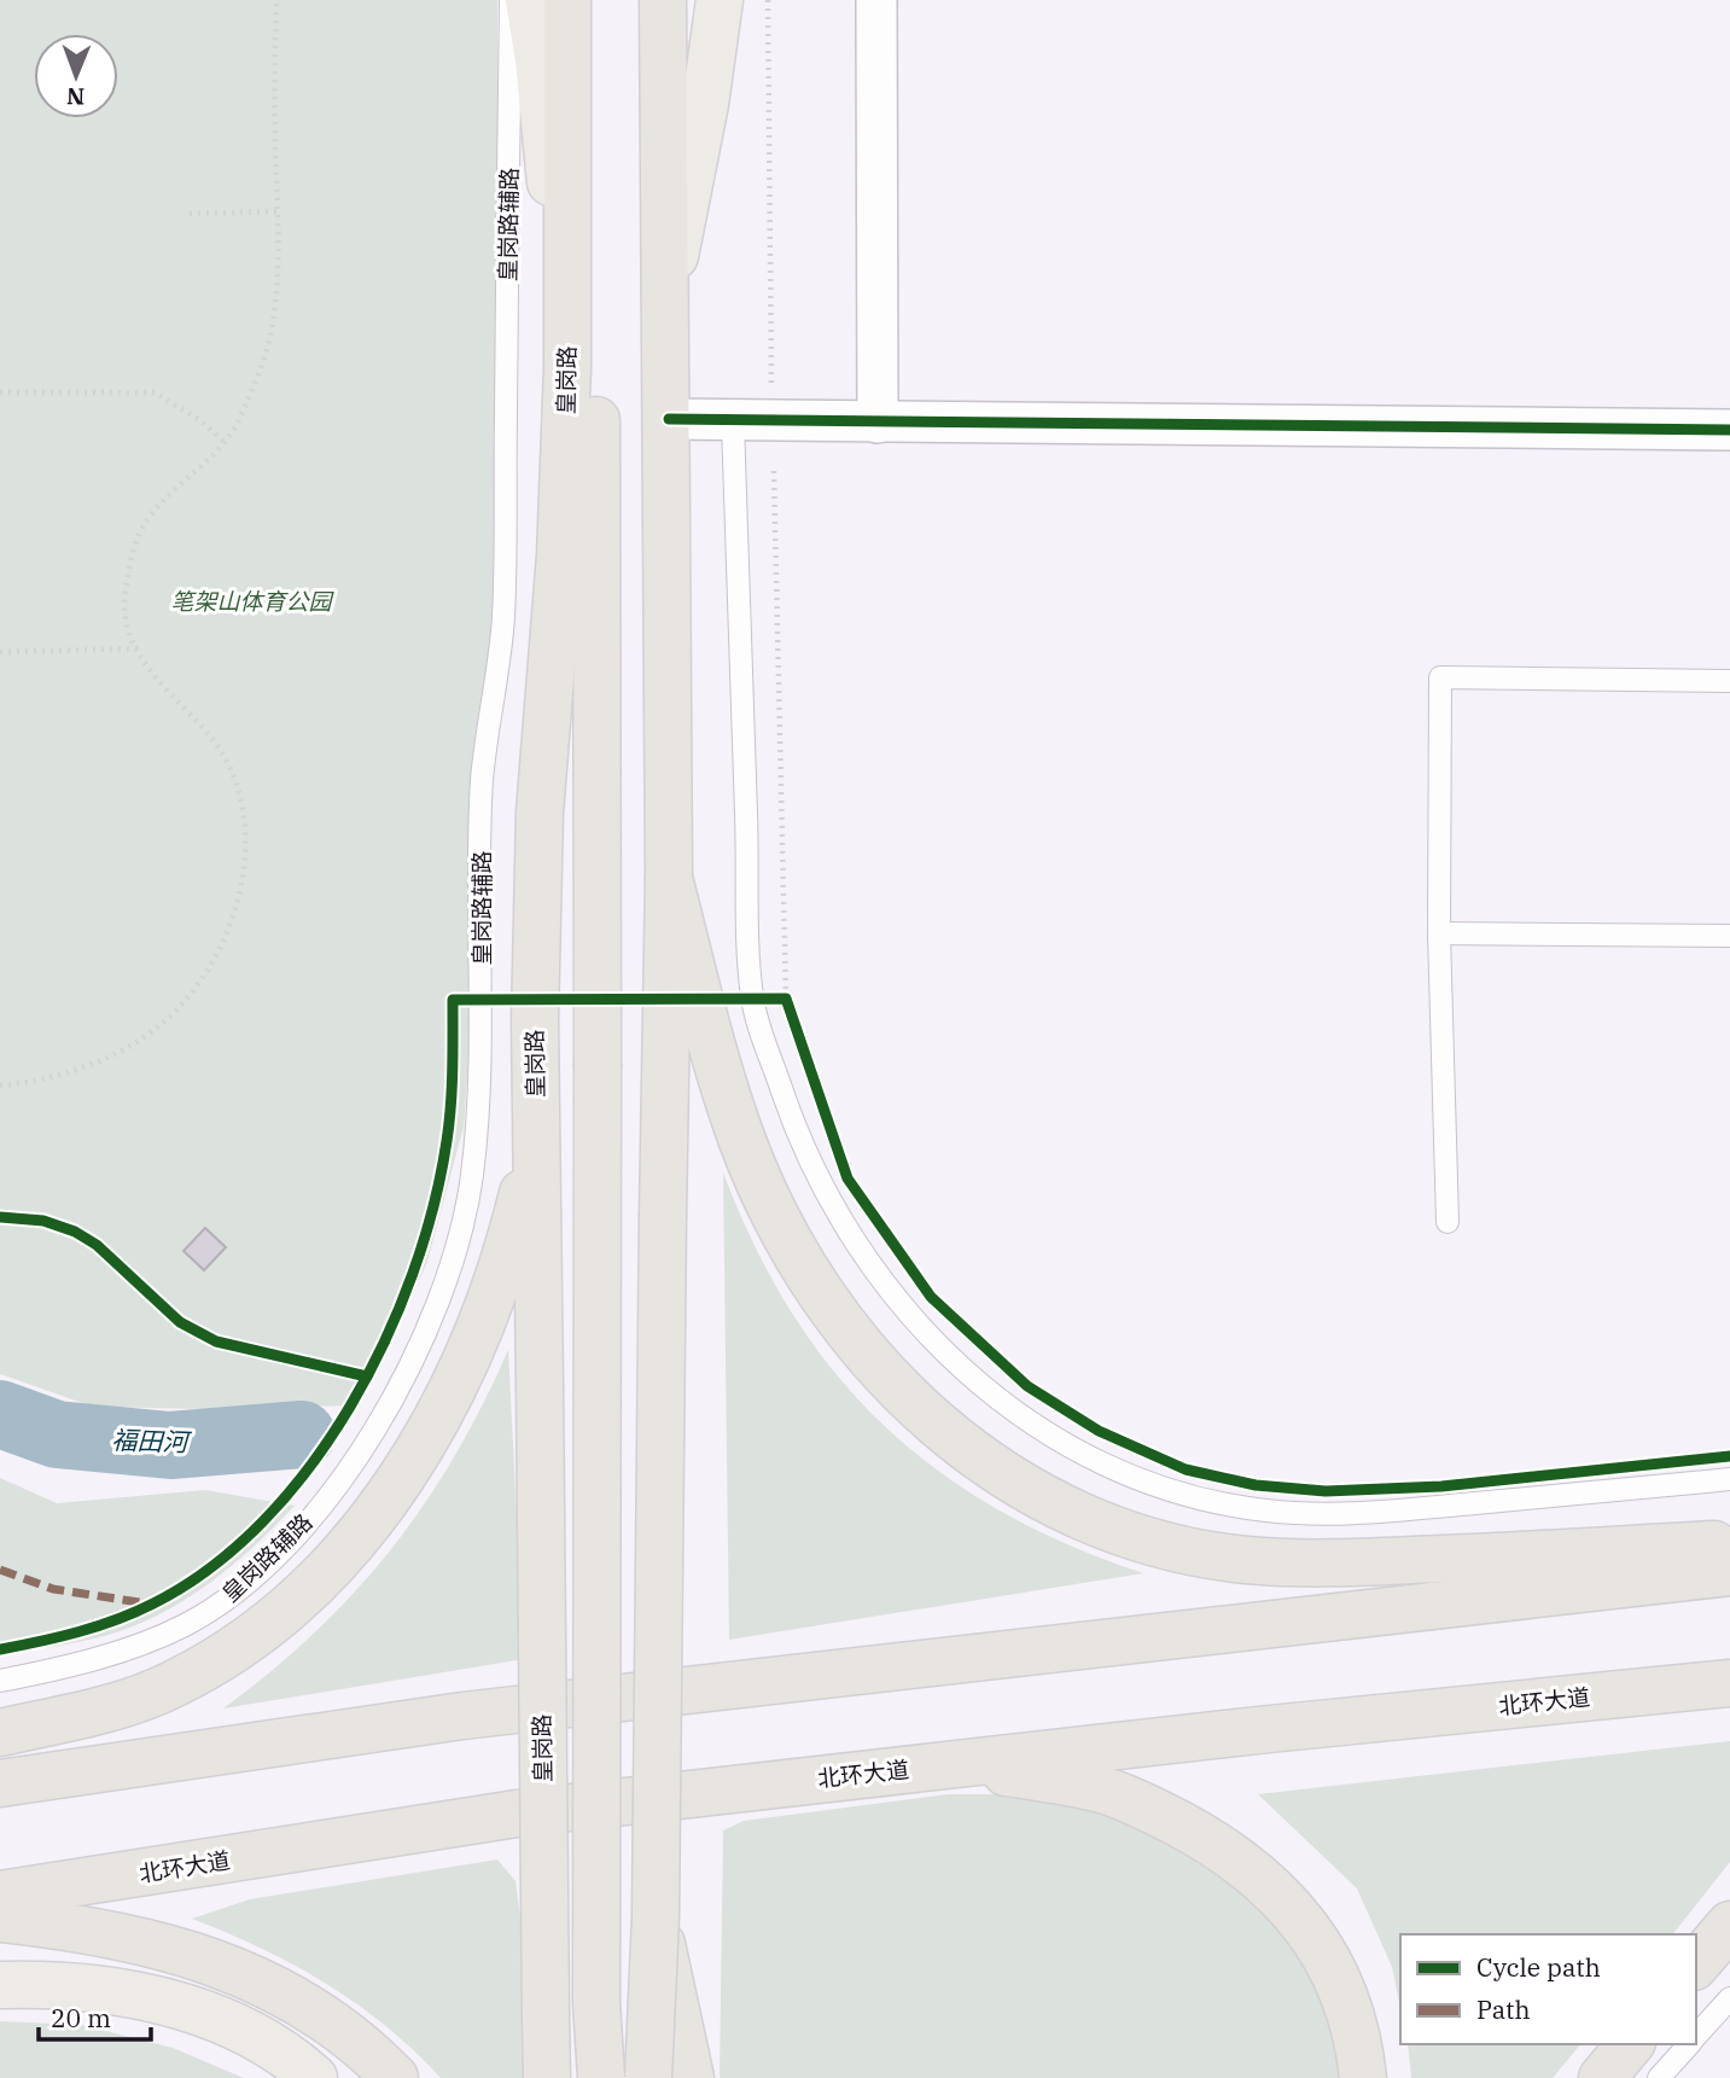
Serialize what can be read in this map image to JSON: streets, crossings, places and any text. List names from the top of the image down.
{
  "streets": {
    "highway": ["皇岗路", "北环大道"],
    "main road": ["皇岗路辅路"]
  },
  "crossings": [
    ["皇岗路辅路", "皇岗路"]
  ],
  "water": ["福田河"],
  "parks": ["笔架山体育公园"],
  "legend": ["Cycle path", "Path"],
  "scale_bar": "20 m",
  "north": "bottom"
}
